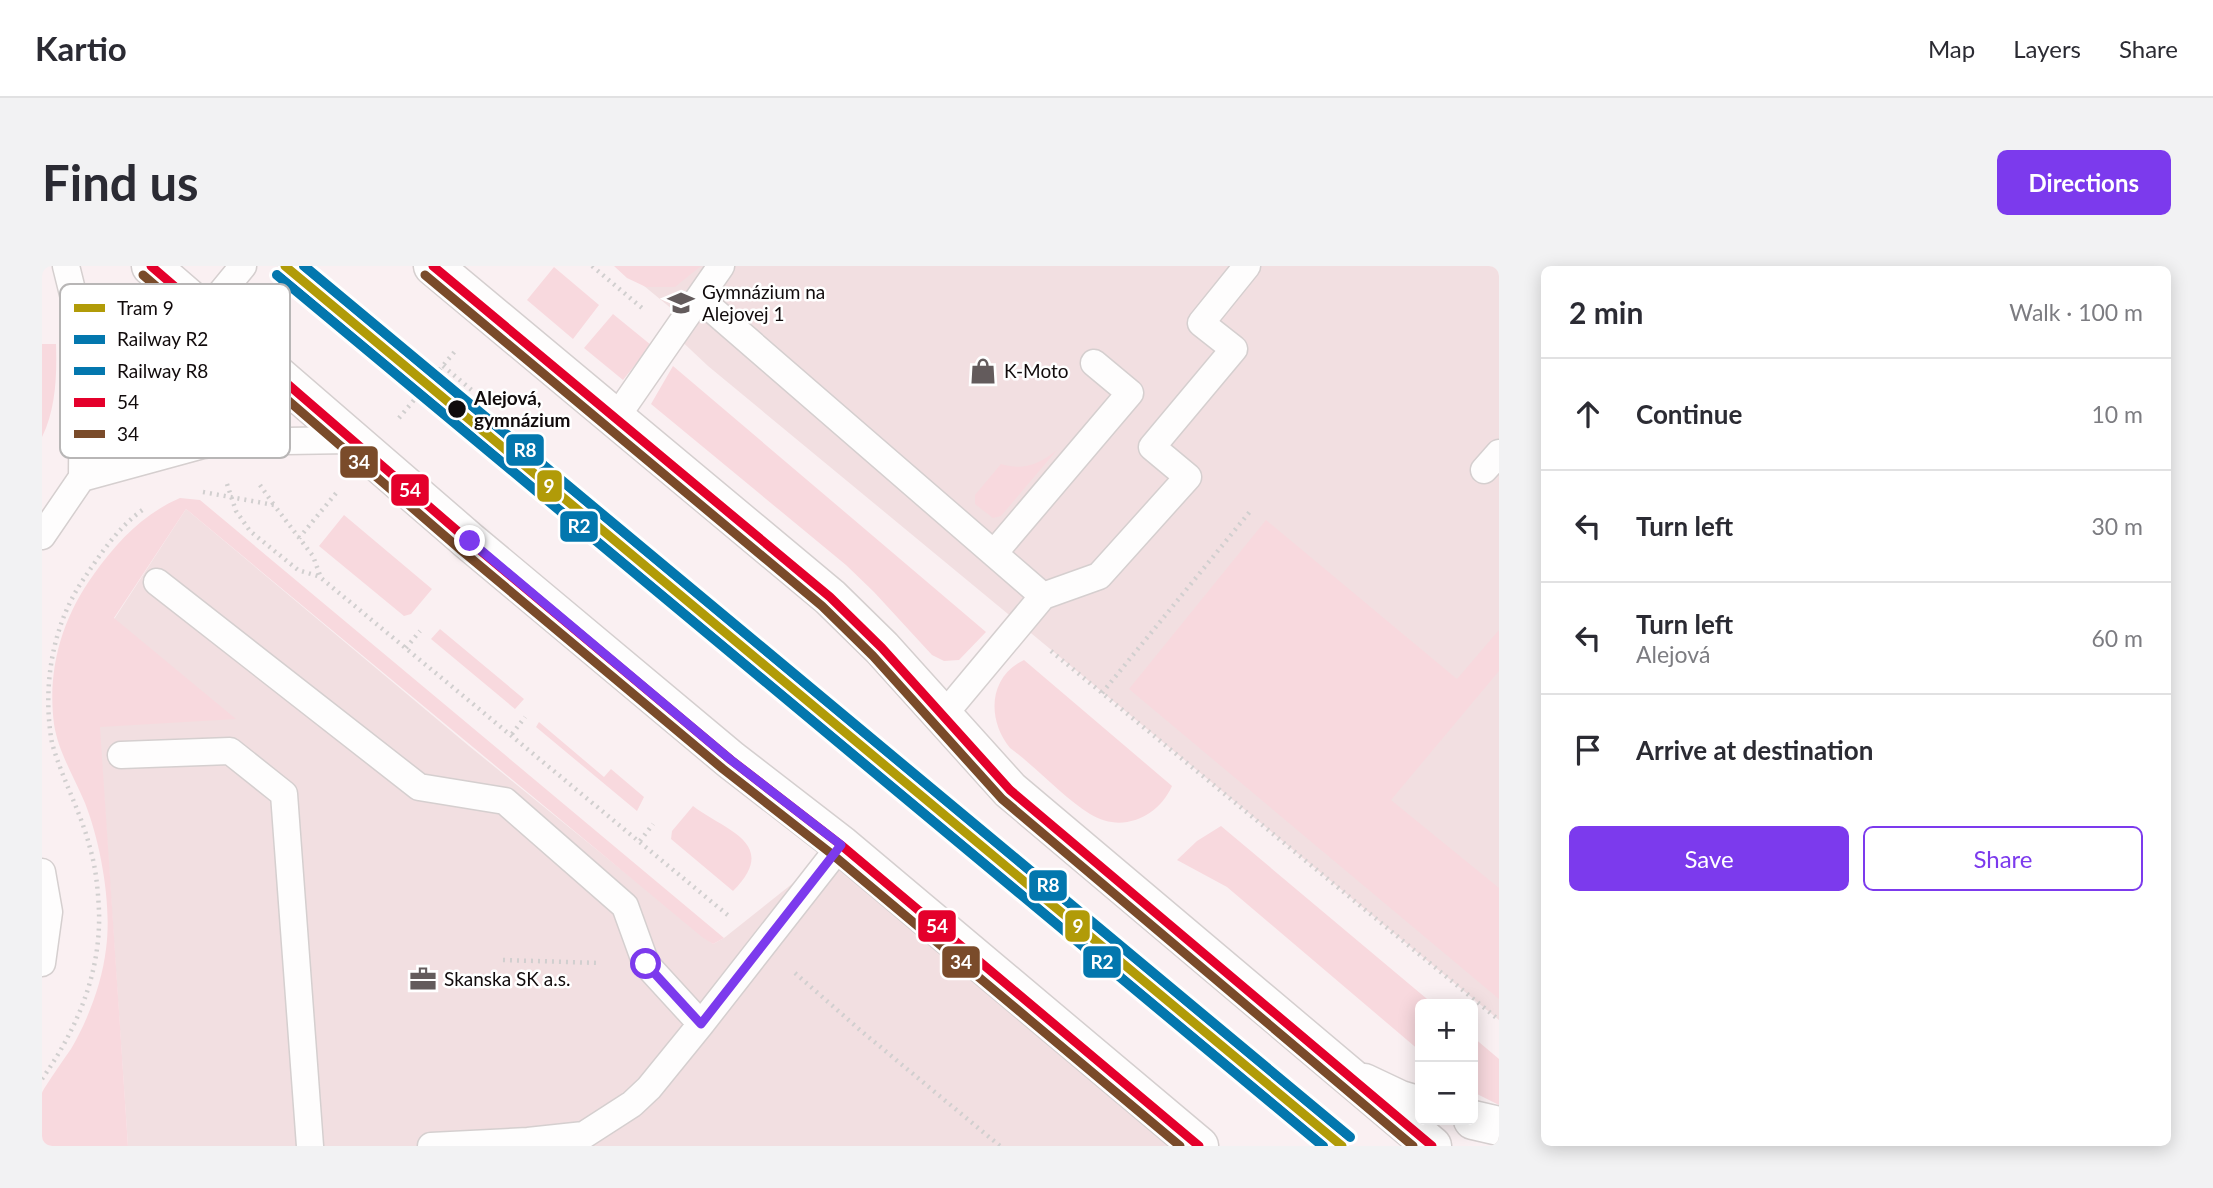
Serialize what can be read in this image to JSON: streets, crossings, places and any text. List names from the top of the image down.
{
  "places": {
    "school or university": ["Gymnázium na Alejovej 1"],
    "shop": ["K-Moto"],
    "other": ["Alejová, gymnázium"],
    "office": ["Skanska SK a.s."]
  },
  "lines": [
    "tram line 9",
    "rail line R8",
    "transit line 54",
    "rail line R2",
    "transit line 34"
  ],
  "legend": [
    "Tram 9",
    "Railway R2",
    "Railway R8",
    "54",
    "34"
  ],
  "page": {
    "header": "Kartio",
    "nav": ["Map", "Layers", "Share"],
    "buttons": [
      "Directions",
      ["Save", "Share"]
    ],
    "title": "Find us",
    "heading": ["2 min", "Walk · 100 m"],
    "list": [
      ["Continue", "10 m"],
      ["Turn left", "30 m"],
      ["Turn left", "Alejová", "60 m"],
      "Arrive at destination"
    ],
    "map_buttons": ["+", "−"]
  }
}
